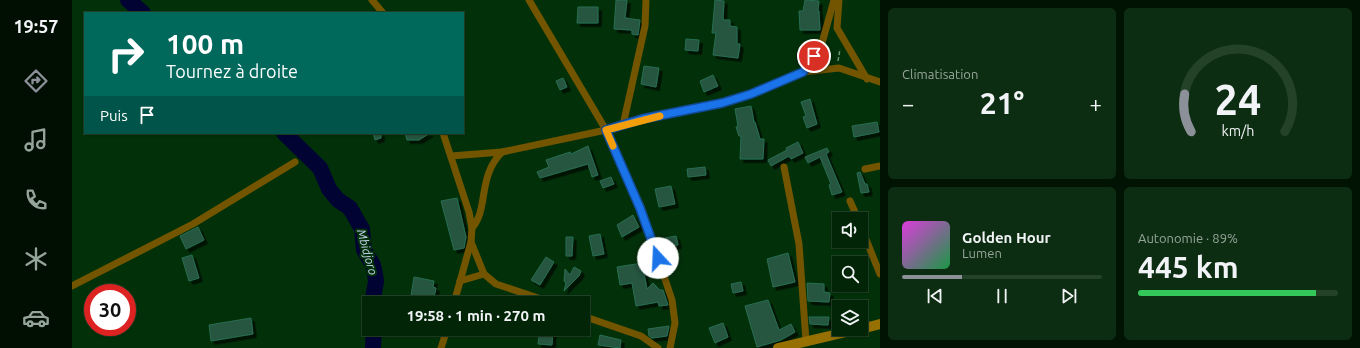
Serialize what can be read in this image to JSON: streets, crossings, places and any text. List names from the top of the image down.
{
  "water": ["Mbidjoro"],
  "page": {
    "tabs": "19:57",
    "tile": [
      "Climatisation",
      ["Autonomie · 89%", "445 km"]
    ],
    "turn": ["100 m", "Tournez à droite"],
    "heat": ["−", "21°", "+"],
    "then": "Puis",
    "song": ["Golden Hour", "Lumen"],
    "limit": "30",
    "trip": "19:58 · 1 min · 270 m",
    "gauge": ["24", "km/h"]
  }
}
